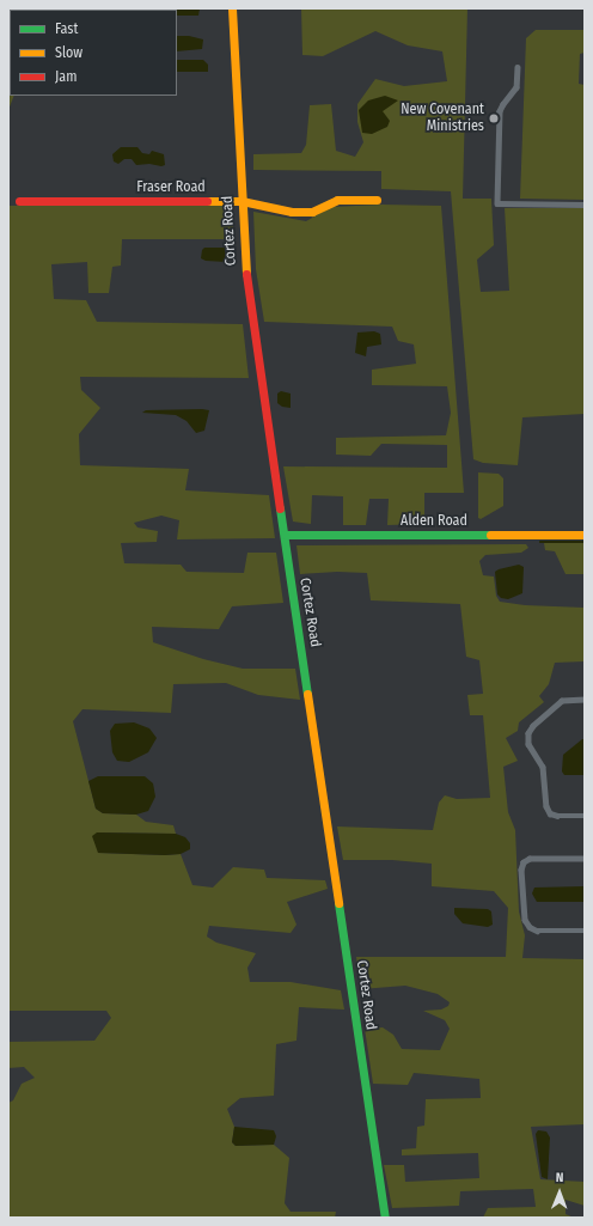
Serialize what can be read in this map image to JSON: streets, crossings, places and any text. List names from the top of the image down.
{
  "streets": {
    "street": ["Fraser Road", "Cortez Road", "Alden Road"]
  },
  "crossings": [
    ["Fraser Road", "Cortez Road"],
    ["Cortez Road", "Alden Road"]
  ],
  "places": ["New Covenant Ministries"],
  "legend": ["Fast", "Slow", "Jam"],
  "north": "top"
}
